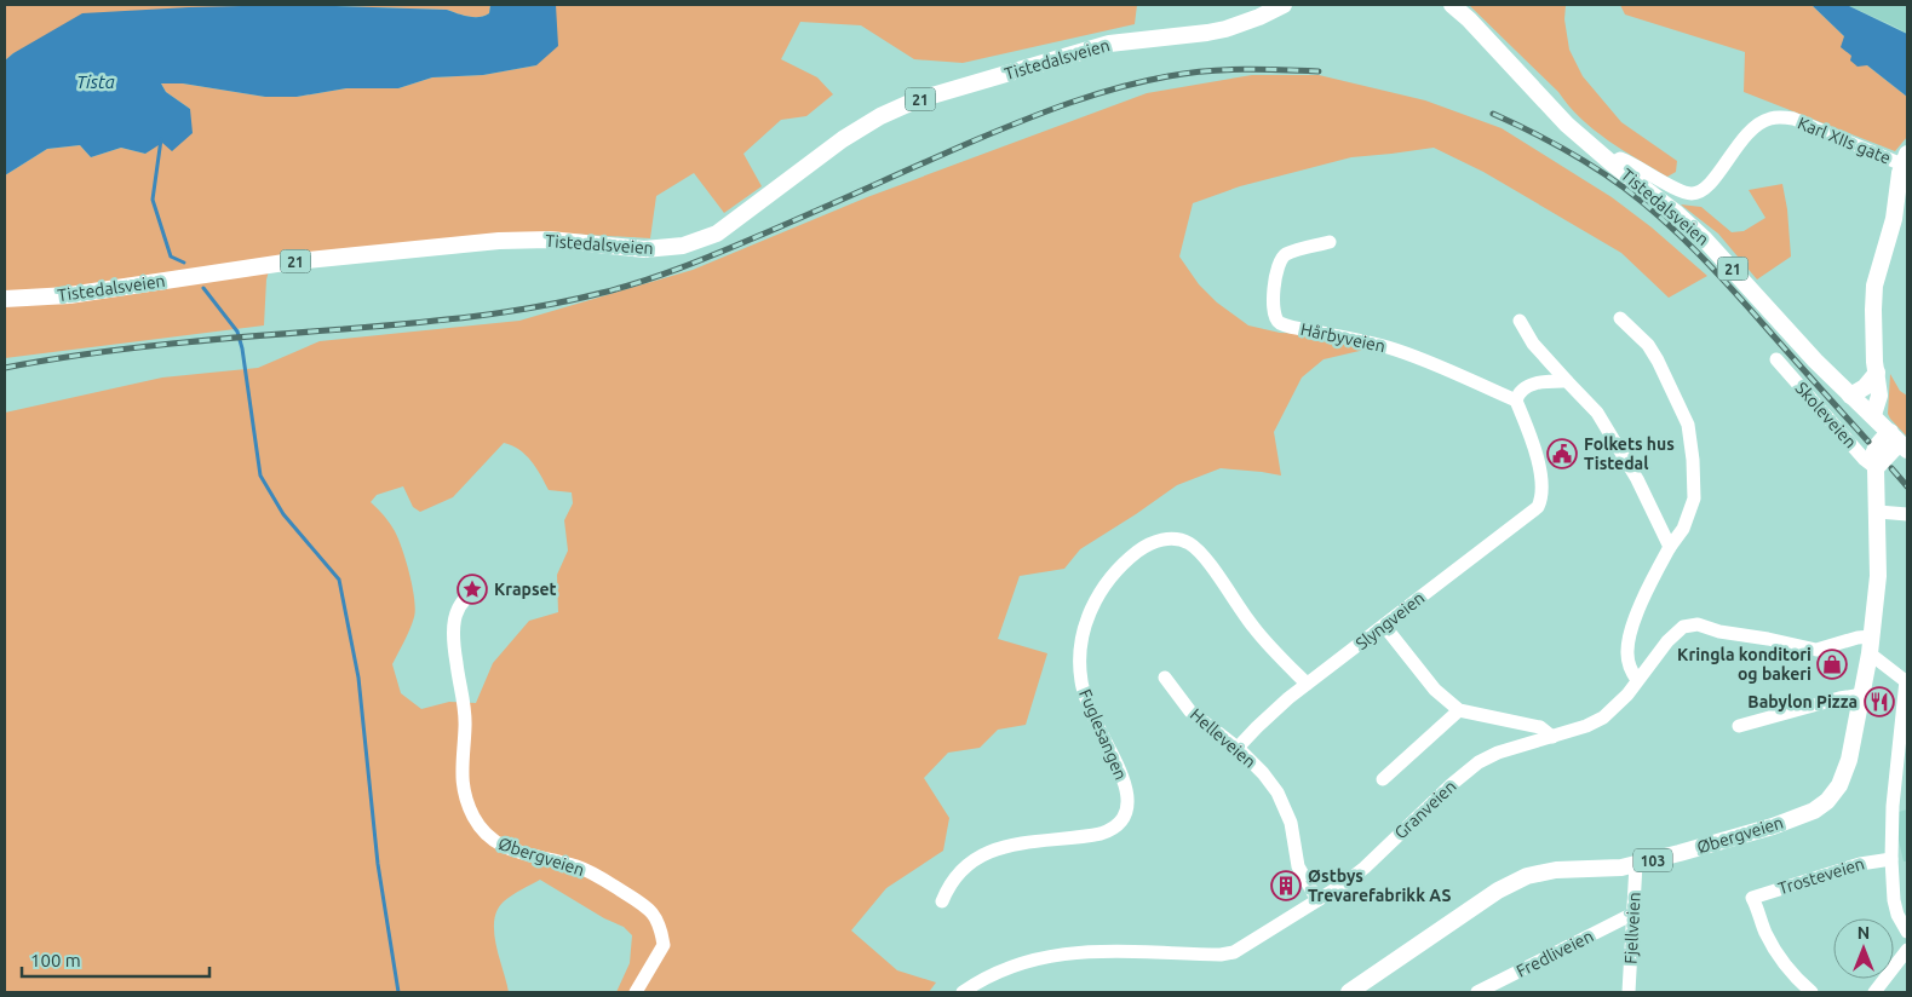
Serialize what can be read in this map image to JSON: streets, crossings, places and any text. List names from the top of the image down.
{
  "streets": {
    "main road": [
      "Tistedalsveien",
      "21",
      "Øbergveien",
      "103"
    ],
    "street": [
      "Karl XIIs gate",
      "Hårbyveien",
      "Skoleveien",
      "Slyngveien",
      "Fuglesangen",
      "Helleveien",
      "Granveien",
      "Trosteveien",
      "Fjellveien",
      "Fredliveien"
    ]
  },
  "crossings": [
    ["Tistedalsveien", "21"],
    ["Tistedalsveien", "Karl XIIs gate"],
    ["Hårbyveien", "Slyngveien"],
    ["Skoleveien", "103"],
    ["Slyngveien", "Fuglesangen"],
    ["Slyngveien", "Helleveien"],
    ["Helleveien", "Granveien"],
    ["Granveien", "103"],
    ["Øbergveien", "103"],
    ["Øbergveien", "Fjellveien"],
    ["Fjellveien", "Fredliveien"]
  ],
  "water": ["Tista"],
  "places": {
    "public building": ["Folkets hus Tistedal"],
    "place": ["Krapset"],
    "shop": ["Kringla konditori og bakeri"],
    "restaurant": ["Babylon Pizza"],
    "building": ["Østbys Trevarefabrikk AS"]
  },
  "scale_bar": "100 m",
  "north": "top"
}
